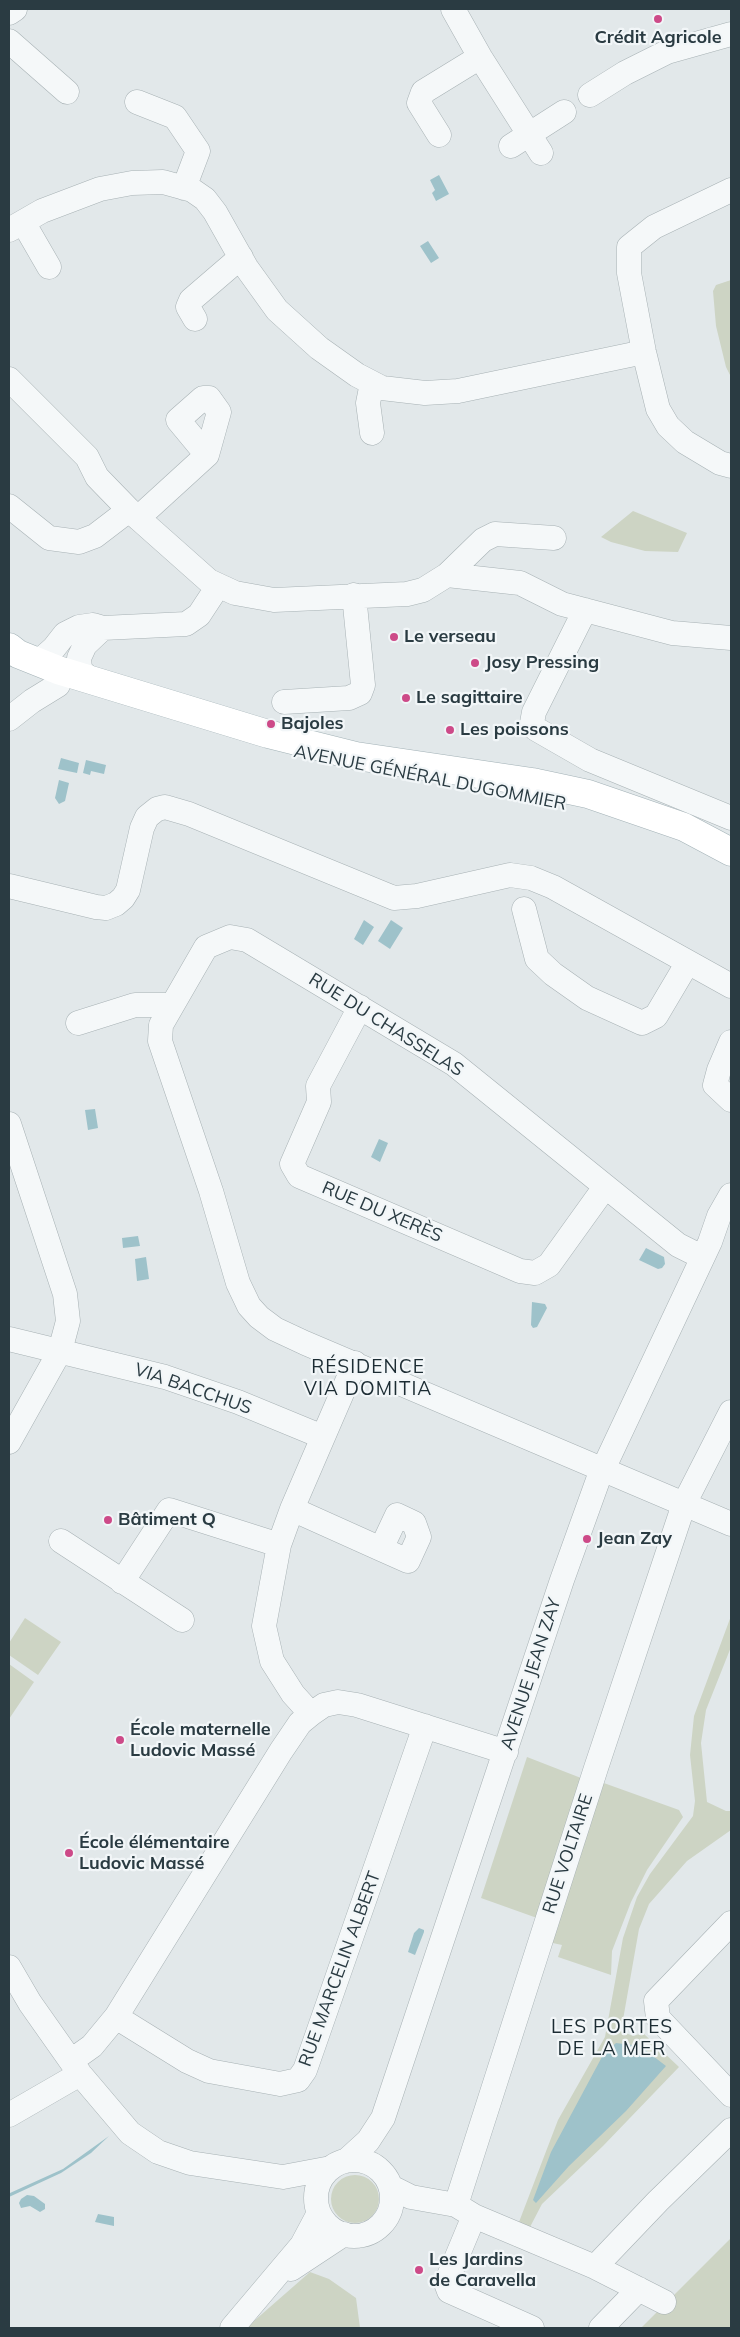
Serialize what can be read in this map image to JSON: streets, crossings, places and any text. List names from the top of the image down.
{
  "streets": {
    "main road": ["AVENUE GÉNÉRAL DUGOMMIER"],
    "street": [
      "RUE DU CHASSELAS",
      "RUE DU XERÈS",
      "VIA BACCHUS",
      "AVENUE JEAN ZAY",
      "RUE VOLTAIRE",
      "RUE MARCELIN ALBERT"
    ]
  },
  "crossings": [
    ["RUE DU CHASSELAS", "RUE DU XERÈS"],
    ["RUE DU CHASSELAS", "AVENUE JEAN ZAY"]
  ],
  "districts": ["RÉSIDENCE VIA DOMITIA", "LES PORTES DE LA MER"],
  "places": [
    "Crédit Agricole",
    "Le verseau",
    "Josy Pressing",
    "Le sagittaire",
    "Bajoles",
    "Les poissons",
    "Bâtiment Q",
    "Jean Zay",
    "École maternelle Ludovic Massé",
    "École élémentaire Ludovic Massé",
    "Les Jardins de Caravella"
  ]
}
